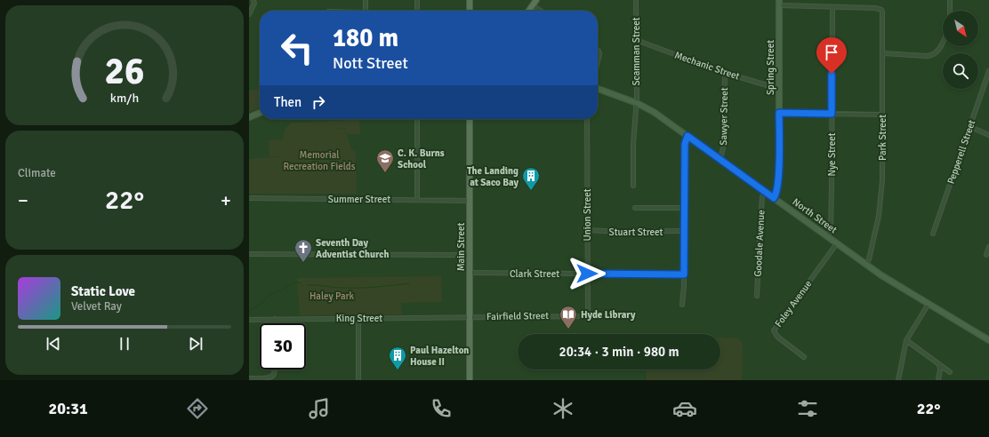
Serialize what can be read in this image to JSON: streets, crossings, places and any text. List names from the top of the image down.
{
  "streets": {
    "main road": ["Spring Street", "North Street", "Main Street"],
    "street": [
      "Scamman Street",
      "Mechanic Street",
      "Sawyer Street",
      "Park Street",
      "Pepperell Street",
      "Nye Street",
      "Summer Street",
      "Union Street",
      "Stuart Street",
      "Goodale Avenue",
      "Clark Street",
      "Foley Avenue",
      "Fairfield Street",
      "King Street"
    ]
  },
  "crossings": [
    ["Scamman Street", "Mechanic Street"],
    ["Scamman Street", "North Street"],
    ["Mechanic Street", "Spring Street"],
    ["Mechanic Street", "Sawyer Street"],
    ["Spring Street", "North Street"],
    ["Sawyer Street", "North Street"],
    ["Park Street", "Nye Street"],
    ["Park Street", "North Street"],
    ["Nye Street", "North Street"],
    ["Summer Street", "Main Street"],
    ["Union Street", "Stuart Street"],
    ["Union Street", "Clark Street"],
    ["Union Street", "Fairfield Street"],
    ["North Street", "Goodale Avenue"],
    ["North Street", "Foley Avenue"],
    ["Main Street", "Clark Street"],
    ["Main Street", "Fairfield Street"],
    ["Main Street", "King Street"],
    ["Fairfield Street", "King Street"]
  ],
  "parks": ["Memorial Recreation Fields", "Haley Park"],
  "places": {
    "school or university": ["C. K. Burns School"],
    "building": ["The Landing at Saco Bay", "Paul Hazelton House II"],
    "church": ["Seventh Day Adventist Church"],
    "library": ["Hyde Library"]
  },
  "north": "bottom right",
  "page": {
    "turn": ["180 m", "Nott Street"],
    "then": "Then",
    "tile": "Climate",
    "heat": ["−", "22°", "+"],
    "song": ["Static Love", "Velvet Ray"],
    "limit": "30",
    "trip": "20:34 · 3 min · 980 m",
    "tabs": ["20:31", "22°"],
    "gauge": ["26", "km/h"]
  }
}
